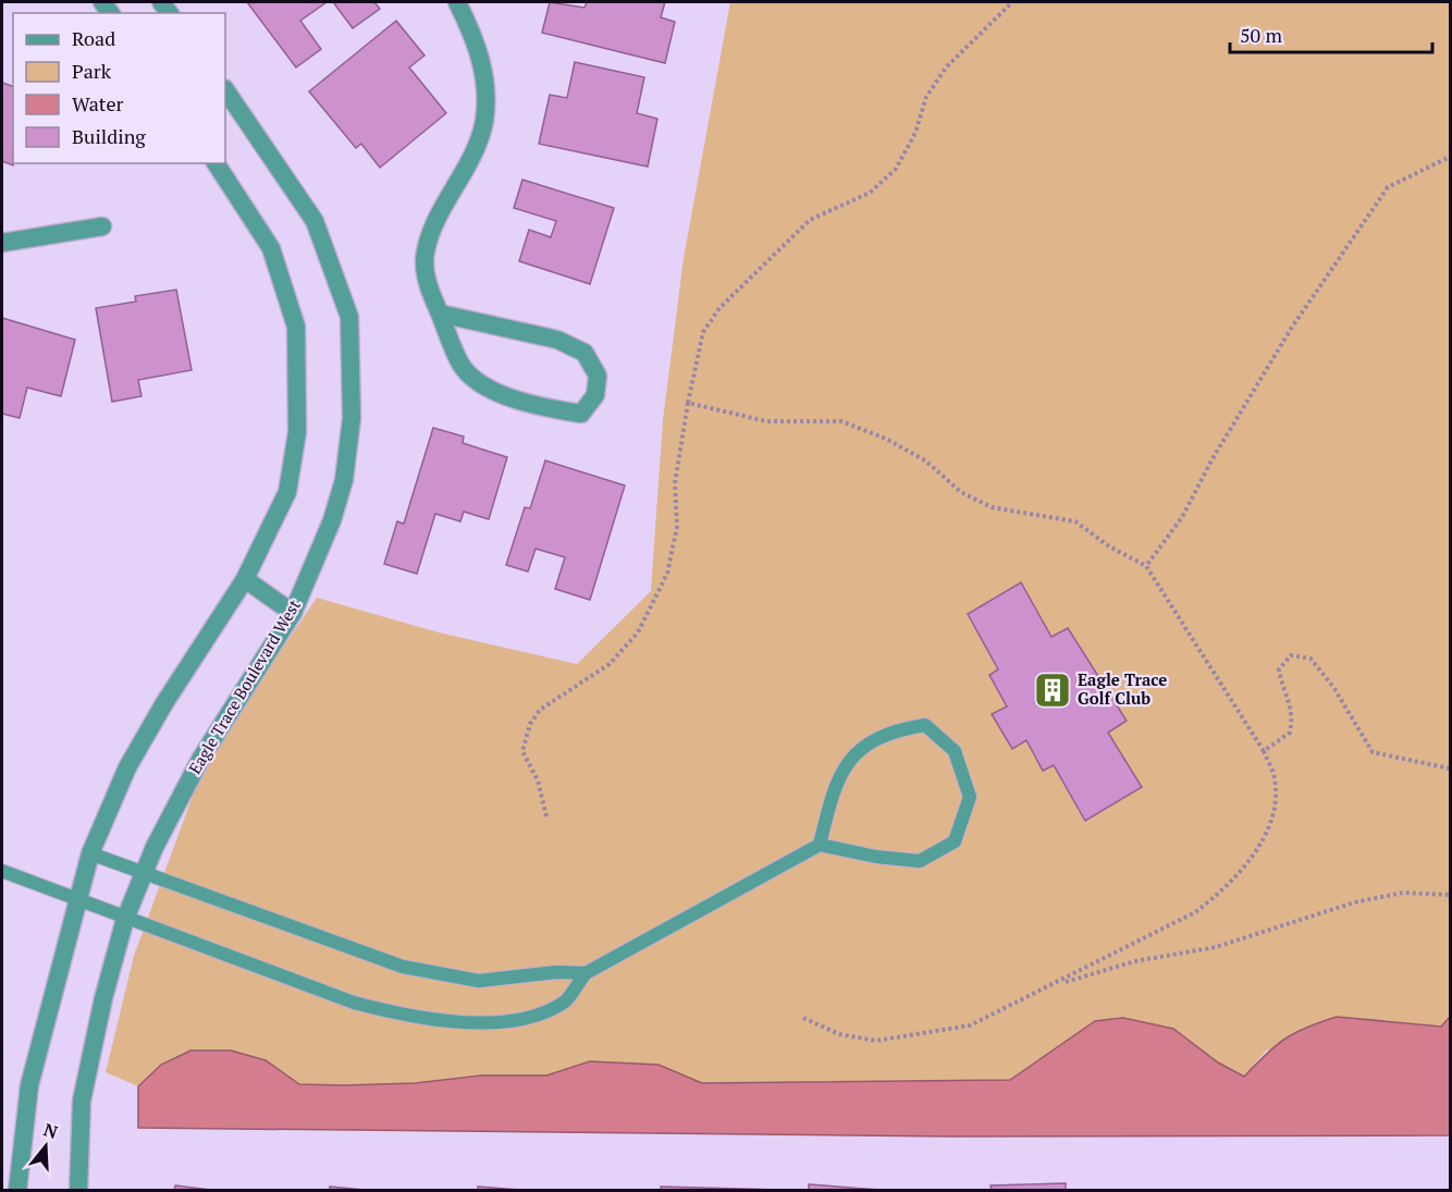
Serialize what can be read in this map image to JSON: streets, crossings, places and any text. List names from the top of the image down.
{
  "streets": {
    "street": ["Eagle Trace Boulevard West"]
  },
  "places": {
    "building": ["Eagle Trace Golf Club"]
  },
  "legend": [
    "Road",
    "Park",
    "Water",
    "Building"
  ],
  "scale_bar": "50 m",
  "north": "top"
}
